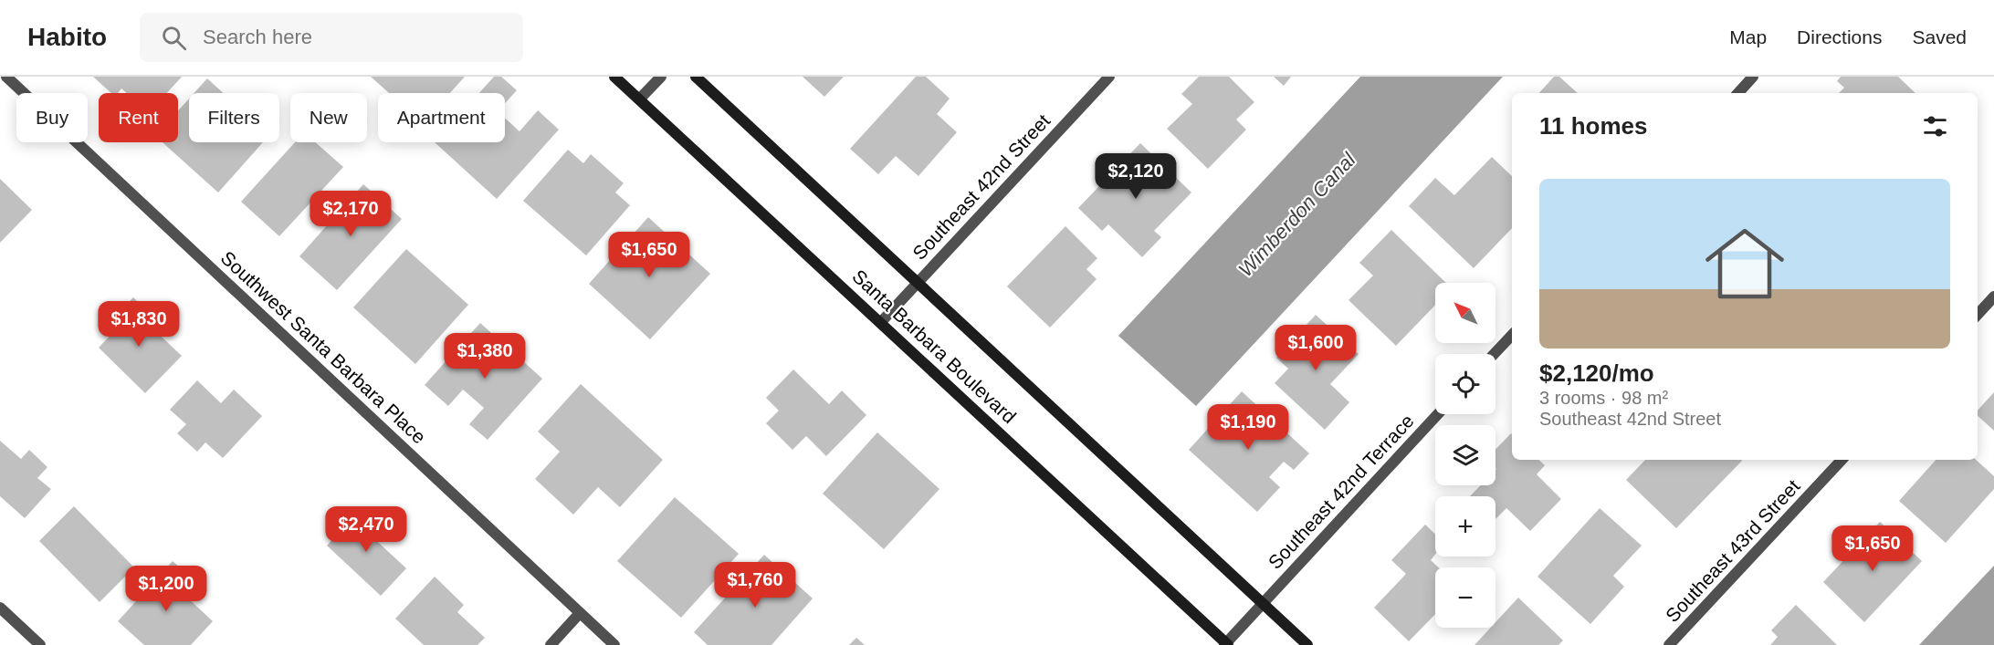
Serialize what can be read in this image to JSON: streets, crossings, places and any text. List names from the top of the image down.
{
  "streets": {
    "main road": ["Santa Barbara Boulevard"],
    "street": [
      "Southeast 42nd Street",
      "Southwest Santa Barbara Place",
      "Southeast 42nd Terrace",
      "Southeast 43rd Street"
    ]
  },
  "crossings": [
    ["Southeast 42nd Street", "Santa Barbara Boulevard"],
    ["Santa Barbara Boulevard", "Southeast 42nd Terrace"]
  ],
  "water": ["Wimberdon Canal"],
  "north": "top left",
  "page": {
    "header": "Habito",
    "search": "Search here",
    "nav": ["Map", "Directions", "Saved"],
    "chip": [
      "Buy",
      "Rent",
      "Filters",
      "New",
      "Apartment"
    ],
    "heading": "11 homes",
    "price": [
      "$2,120",
      "$2,170",
      "$1,650",
      "$1,830",
      "$1,600",
      "$1,380",
      "$1,190",
      "$2,470",
      "$1,650",
      "$1,760",
      "$1,200"
    ],
    "list": [
      {
        "name": "$2,120/mo",
        "note": "3 rooms · 98 m² · Southeast 42nd Street"
      }
    ],
    "map_buttons": ["+", "−"]
  }
}
